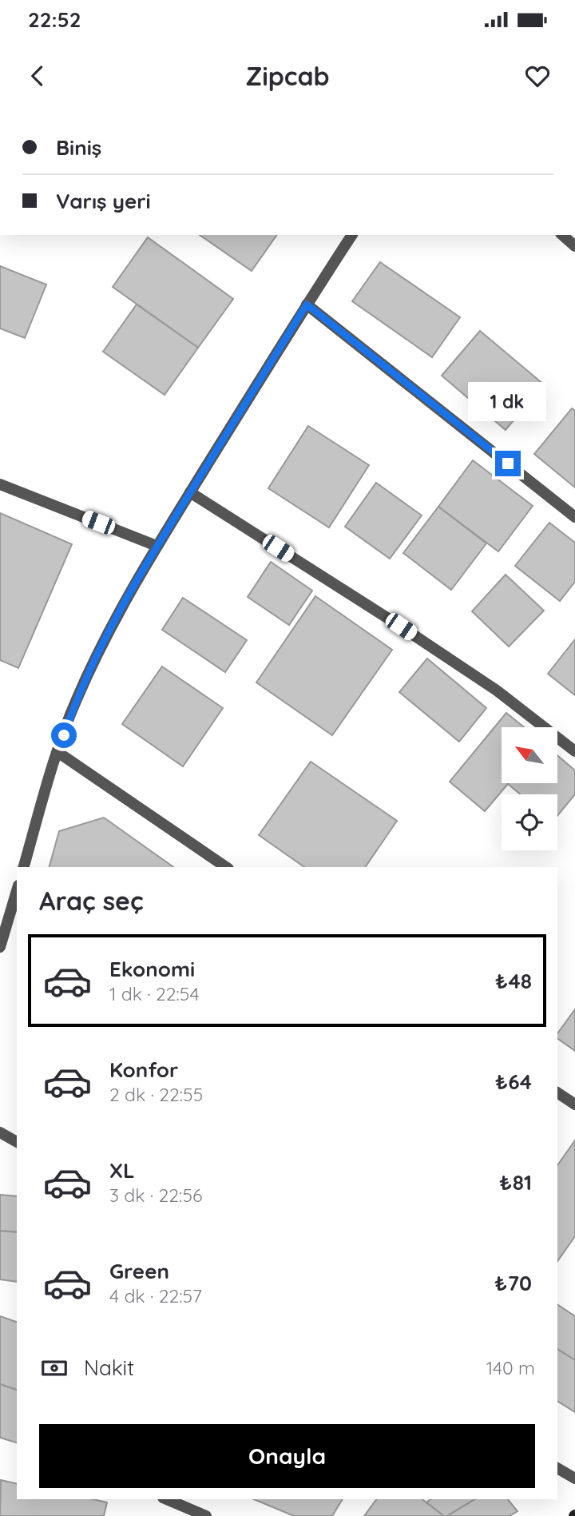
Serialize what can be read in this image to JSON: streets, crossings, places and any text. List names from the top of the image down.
{
  "north": "top left",
  "page": {
    "status": "22:52",
    "header": "Zipcab",
    "banner": ["Biniş", "Varış yeri"],
    "bubble": "1 dk",
    "heading": "Araç seç",
    "list": [
      {
        "name": "Ekonomi",
        "note": "1 dk · 22:54",
        "value": "₺48"
      },
      {
        "name": "Konfor",
        "note": "2 dk · 22:55",
        "value": "₺64"
      },
      {
        "name": "XL",
        "note": "3 dk · 22:56",
        "value": "₺81"
      },
      {
        "name": "Green",
        "note": "4 dk · 22:57",
        "value": "₺70"
      }
    ],
    "pay": ["Nakit", "140 m"],
    "buttons": "Onayla"
  }
}
